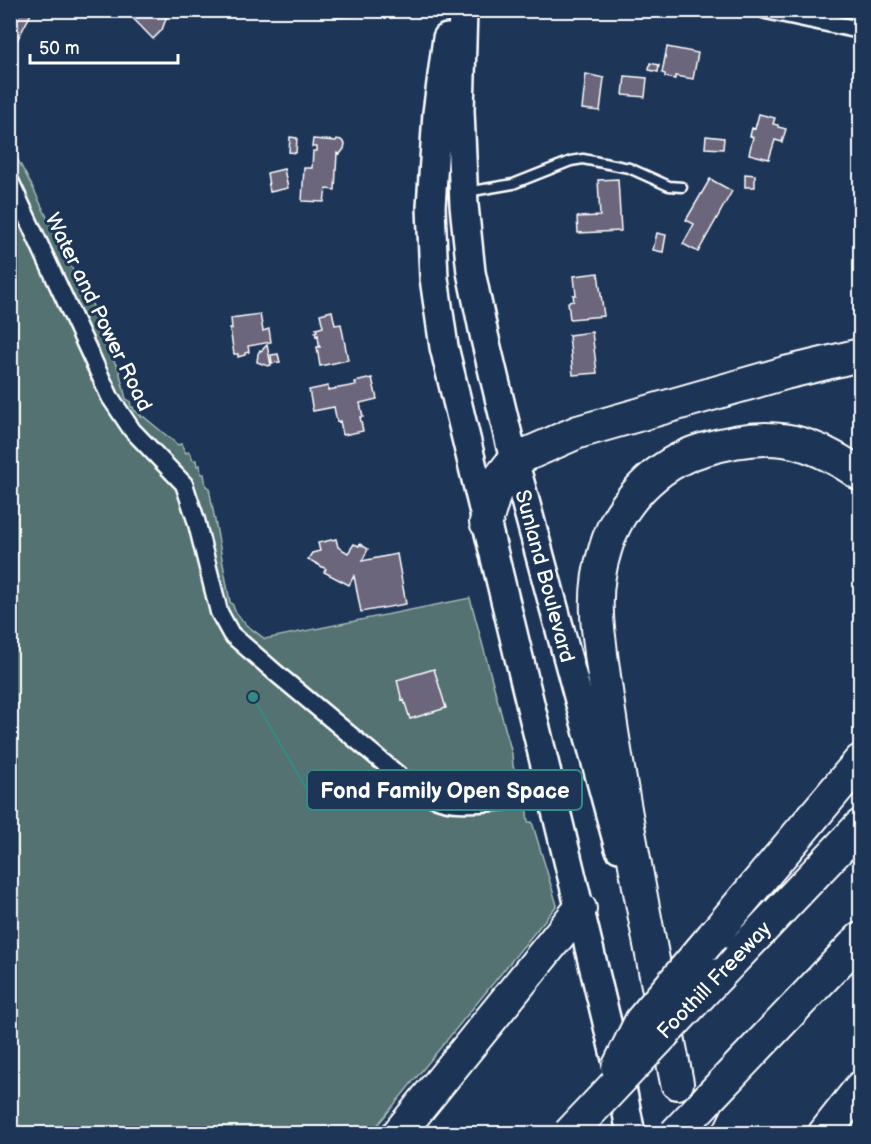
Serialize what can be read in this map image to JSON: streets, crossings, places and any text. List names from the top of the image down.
{
  "streets": {
    "highway": ["Foothill Freeway"],
    "main road": ["Sunland Boulevard"],
    "street": ["Water and Power Road"]
  },
  "crossings": [
    ["Water and Power Road", "Sunland Boulevard"]
  ],
  "places": ["Fond Family Open Space"],
  "scale_bar": "50 m"
}
